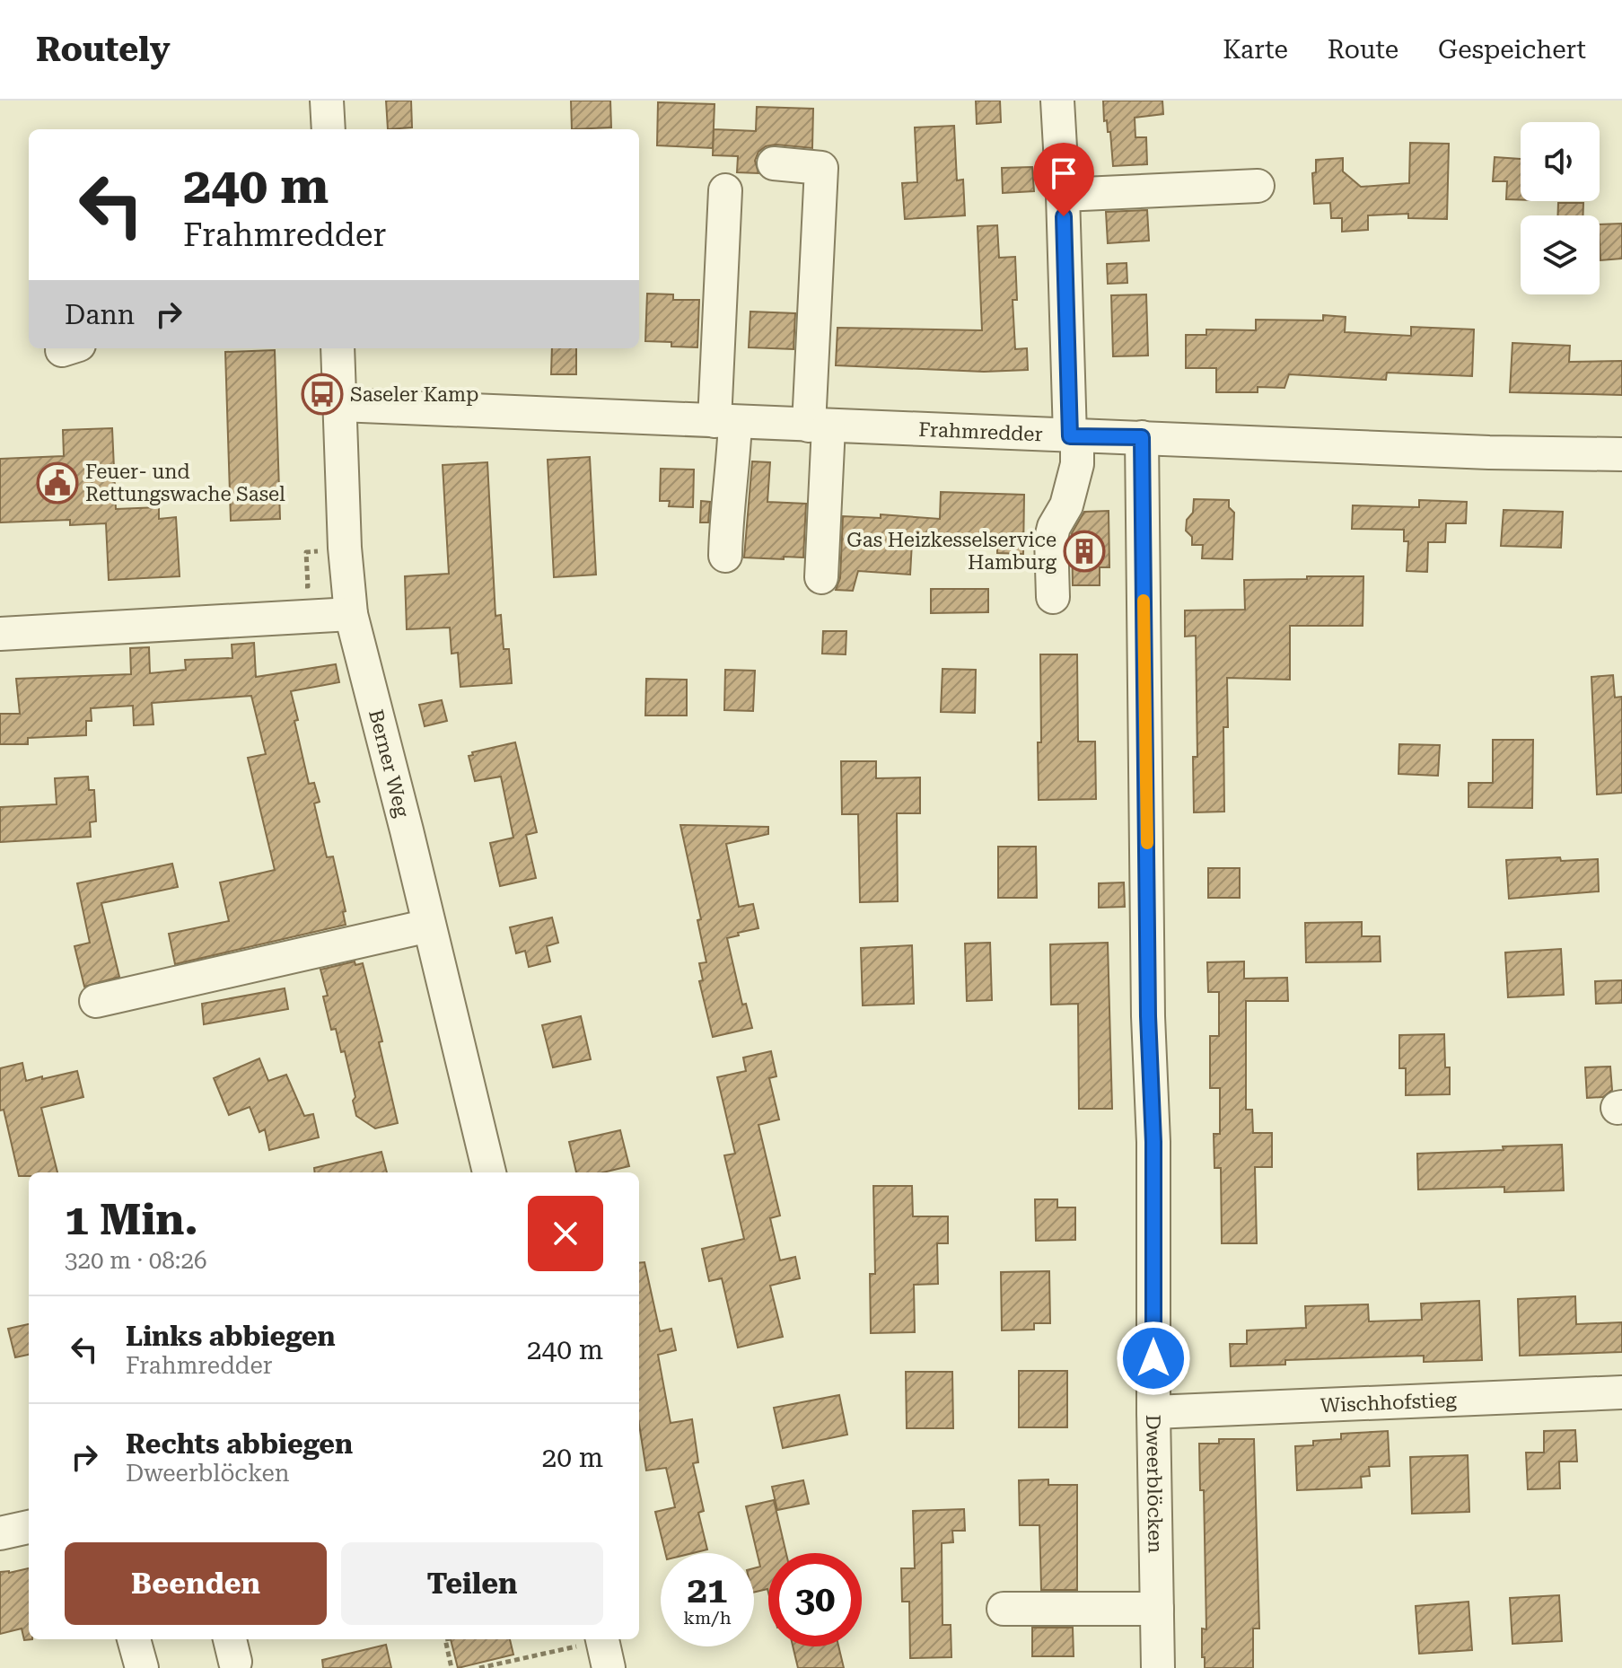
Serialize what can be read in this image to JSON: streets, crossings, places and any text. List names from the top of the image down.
{
  "streets": {
    "street": [
      "Frahmredder",
      "Berner Weg",
      "Wischhofstieg",
      "Dweerblöcken"
    ]
  },
  "crossings": [
    ["Frahmredder", "Berner Weg"],
    ["Frahmredder", "Dweerblöcken"],
    ["Wischhofstieg", "Dweerblöcken"]
  ],
  "places": {
    "bus stop": ["Saseler Kamp"],
    "public building": ["Feuer- und Rettungswache Sasel"],
    "building": ["Gas Heizkesselservice Hamburg"]
  },
  "page": {
    "header": "Routely",
    "nav": ["Karte", "Route", "Gespeichert"],
    "turn": ["240 m", "Frahmredder"],
    "then": "Dann",
    "heading": ["1 Min.", "320 m · 08:26"],
    "list": [
      {
        "name": "Links abbiegen",
        "note": "Frahmredder",
        "value": "240 m"
      },
      {
        "name": "Rechts abbiegen",
        "note": "Dweerblöcken",
        "value": "20 m"
      }
    ],
    "buttons": ["Beenden", "Teilen"],
    "speed": "21 km/h",
    "limit": "30"
  }
}
